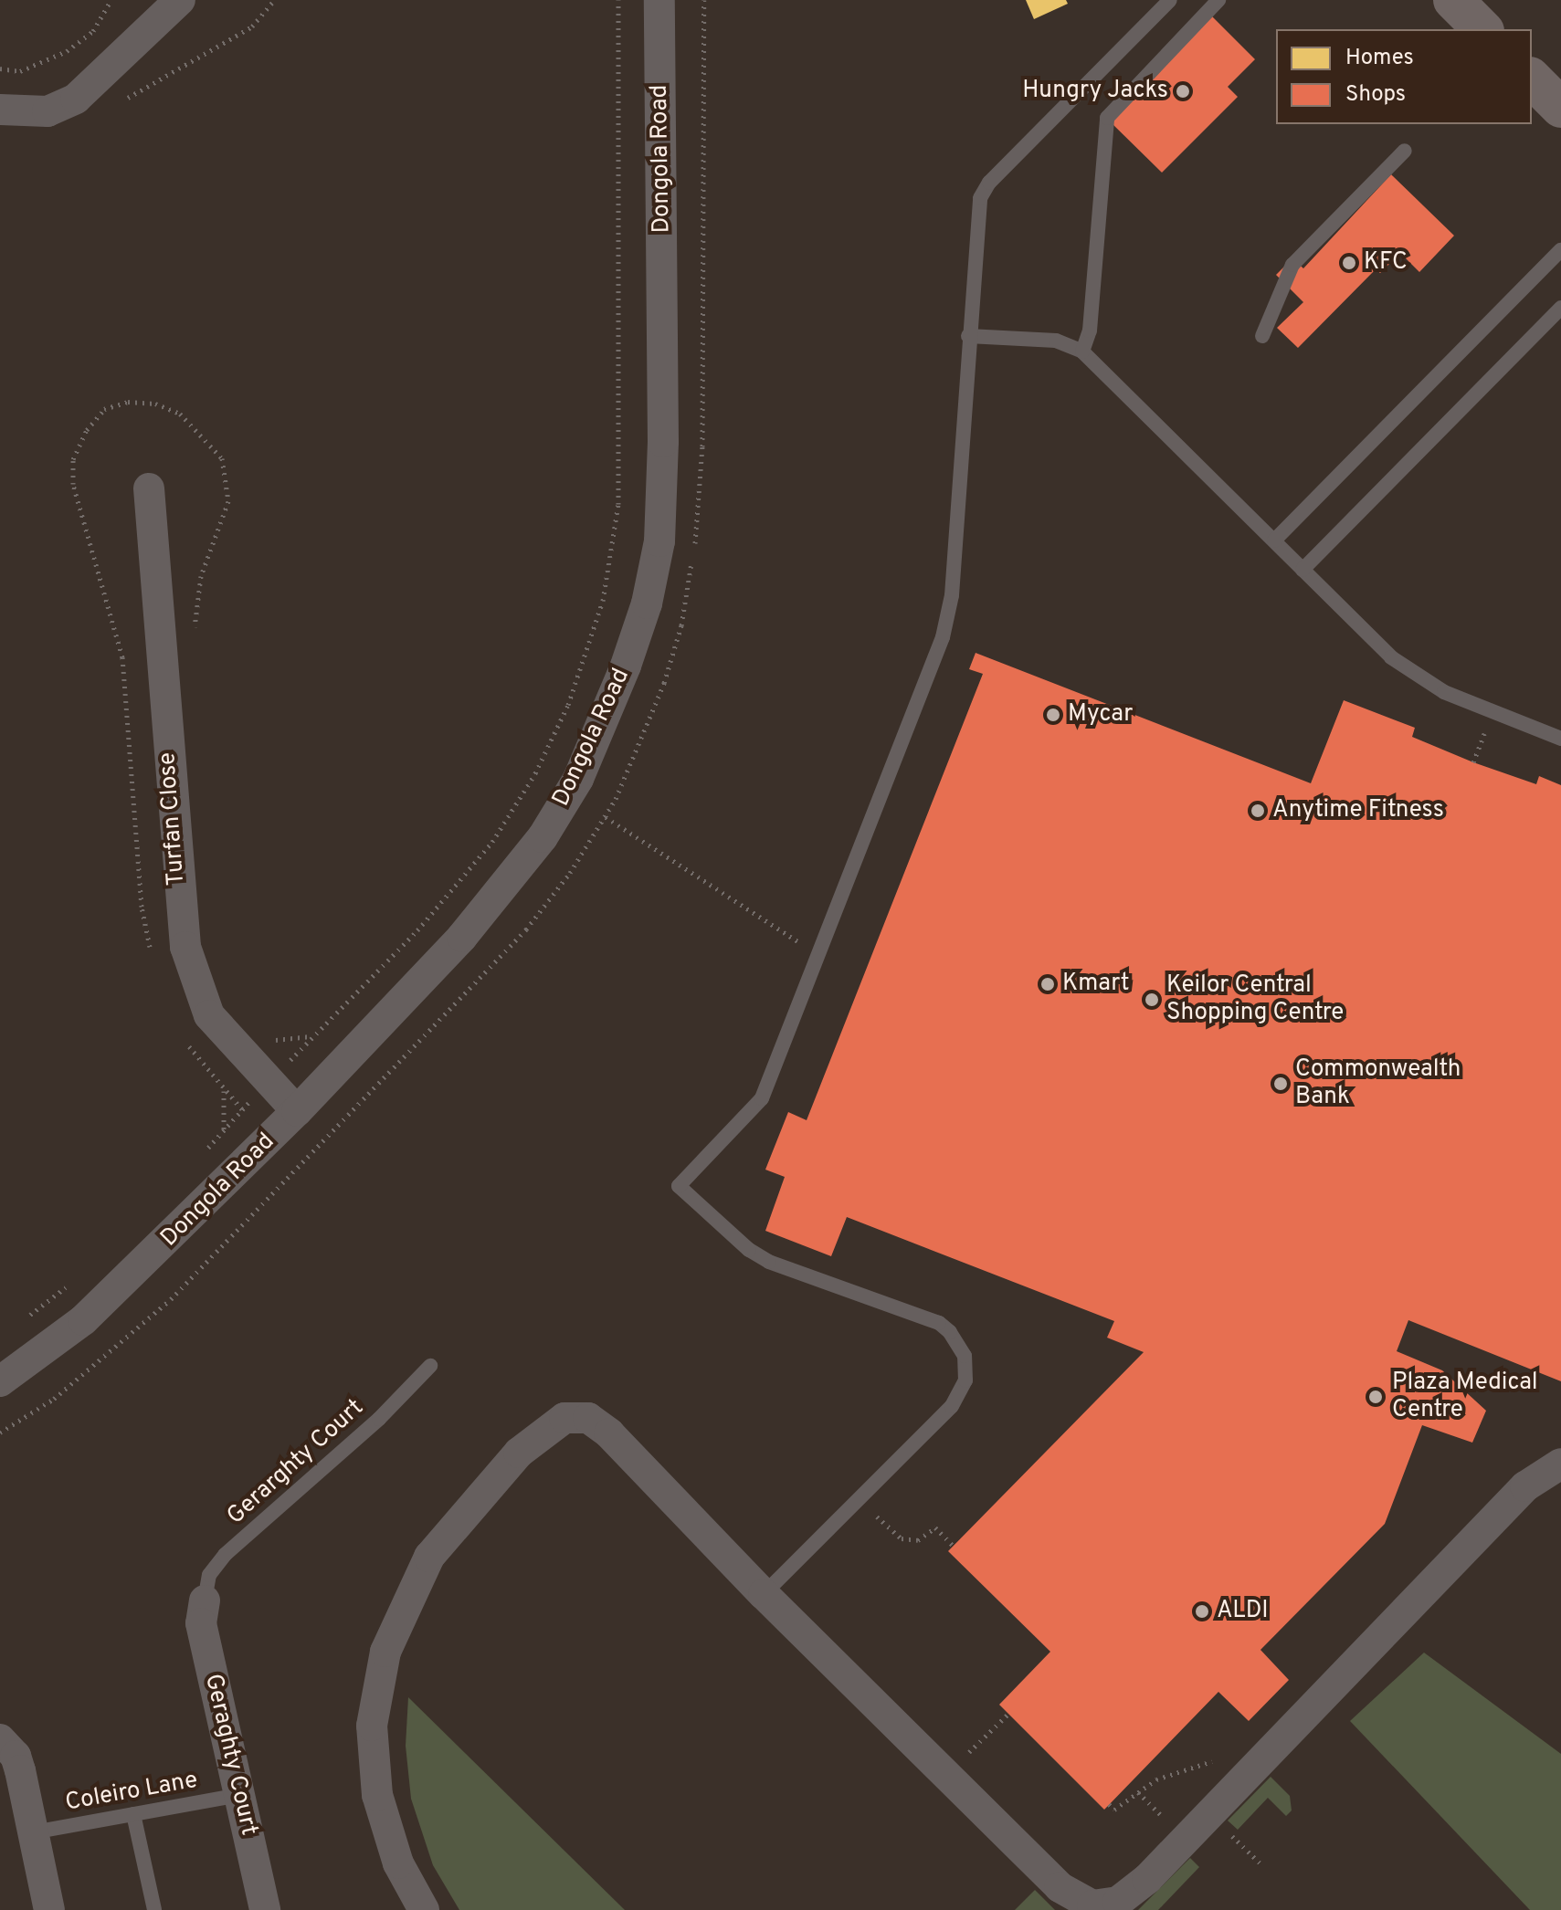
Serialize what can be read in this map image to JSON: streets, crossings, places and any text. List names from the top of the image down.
{
  "streets": {
    "street": ["Dongola Road", "Turfan Close", "Geraghty Court"],
    "lane": ["Gerarghty Court", "Coleiro Lane"]
  },
  "crossings": [
    ["Dongola Road", "Turfan Close"],
    ["Gerarghty Court", "Geraghty Court"],
    ["Geraghty Court", "Coleiro Lane"]
  ],
  "places": [
    "Hungry Jacks",
    "KFC",
    "Mycar",
    "Anytime Fitness",
    "Kmart",
    "Keilor Central Shopping Centre",
    "Commonwealth Bank",
    "Plaza Medical Centre",
    "ALDI"
  ],
  "legend": ["Homes", "Shops"]
}
